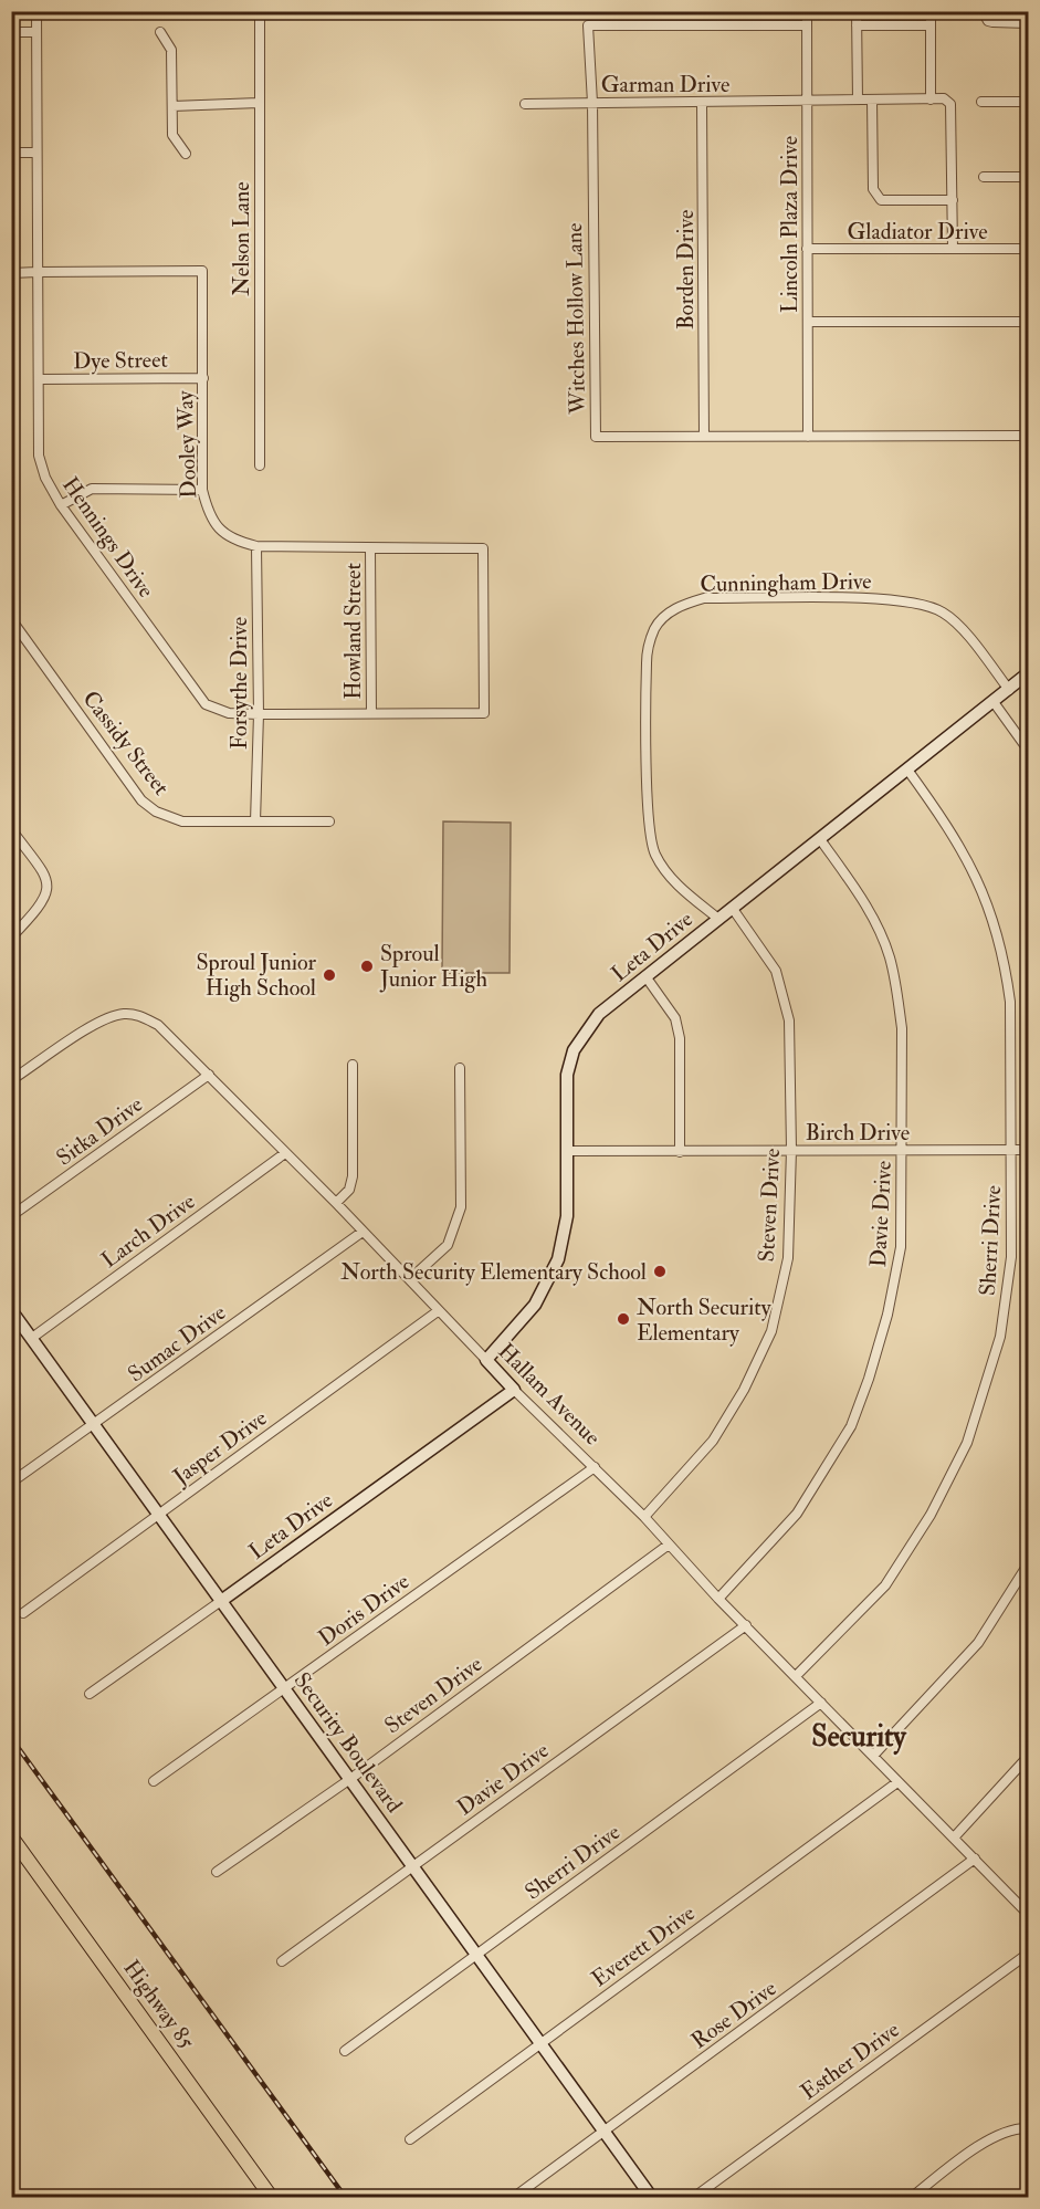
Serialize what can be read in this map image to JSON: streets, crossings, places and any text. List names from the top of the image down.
{
  "streets": {
    "main road": ["Highway 85"],
    "street": [
      "Garman Drive",
      "Lincoln Plaza Drive",
      "Gladiator Drive",
      "Nelson Lane",
      "Borden Drive",
      "Witches Hollow Lane",
      "Dye Street",
      "Dooley Way",
      "Hennings Drive",
      "Cunningham Drive",
      "Howland Street",
      "Forsythe Drive",
      "Cassidy Street",
      "Leta Drive",
      "Sitka Drive",
      "Birch Drive",
      "Steven Drive",
      "Davie Drive",
      "Larch Drive",
      "Sherri Drive",
      "Sumac Drive",
      "Hallam Avenue",
      "Jasper Drive",
      "Doris Drive",
      "Security Boulevard",
      "Everett Drive",
      "Rose Drive",
      "Esther Drive"
    ]
  },
  "crossings": [
    ["Garman Drive", "Lincoln Plaza Drive"],
    ["Garman Drive", "Borden Drive"],
    ["Garman Drive", "Witches Hollow Lane"],
    ["Lincoln Plaza Drive", "Gladiator Drive"],
    ["Lincoln Plaza Drive", "Witches Hollow Lane"],
    ["Borden Drive", "Witches Hollow Lane"],
    ["Dye Street", "Dooley Way"],
    ["Dye Street", "Hennings Drive"],
    ["Dooley Way", "Hennings Drive"],
    ["Dooley Way", "Howland Street"],
    ["Dooley Way", "Forsythe Drive"],
    ["Hennings Drive", "Howland Street"],
    ["Hennings Drive", "Forsythe Drive"],
    ["Cunningham Drive", "Leta Drive"],
    ["Forsythe Drive", "Cassidy Street"],
    ["Leta Drive", "Birch Drive"],
    ["Leta Drive", "Steven Drive"],
    ["Leta Drive", "Davie Drive"],
    ["Leta Drive", "Sherri Drive"],
    ["Leta Drive", "Hallam Avenue"],
    ["Leta Drive", "Security Boulevard"],
    ["Sitka Drive", "Hallam Avenue"],
    ["Birch Drive", "Steven Drive"],
    ["Birch Drive", "Davie Drive"],
    ["Birch Drive", "Sherri Drive"],
    ["Steven Drive", "Hallam Avenue"],
    ["Steven Drive", "Security Boulevard"],
    ["Davie Drive", "Hallam Avenue"],
    ["Davie Drive", "Security Boulevard"],
    ["Larch Drive", "Hallam Avenue"],
    ["Larch Drive", "Security Boulevard"],
    ["Sherri Drive", "Hallam Avenue"],
    ["Sherri Drive", "Security Boulevard"],
    ["Sumac Drive", "Hallam Avenue"],
    ["Sumac Drive", "Security Boulevard"],
    ["Hallam Avenue", "Jasper Drive"],
    ["Hallam Avenue", "Doris Drive"],
    ["Hallam Avenue", "Everett Drive"],
    ["Hallam Avenue", "Rose Drive"],
    ["Jasper Drive", "Security Boulevard"],
    ["Doris Drive", "Security Boulevard"],
    ["Security Boulevard", "Everett Drive"],
    ["Security Boulevard", "Rose Drive"]
  ],
  "districts": ["Security"],
  "places": [
    "Sproul Junior High",
    "Sproul Junior High School",
    "North Security Elementary School",
    "North Security Elementary"
  ]
}
